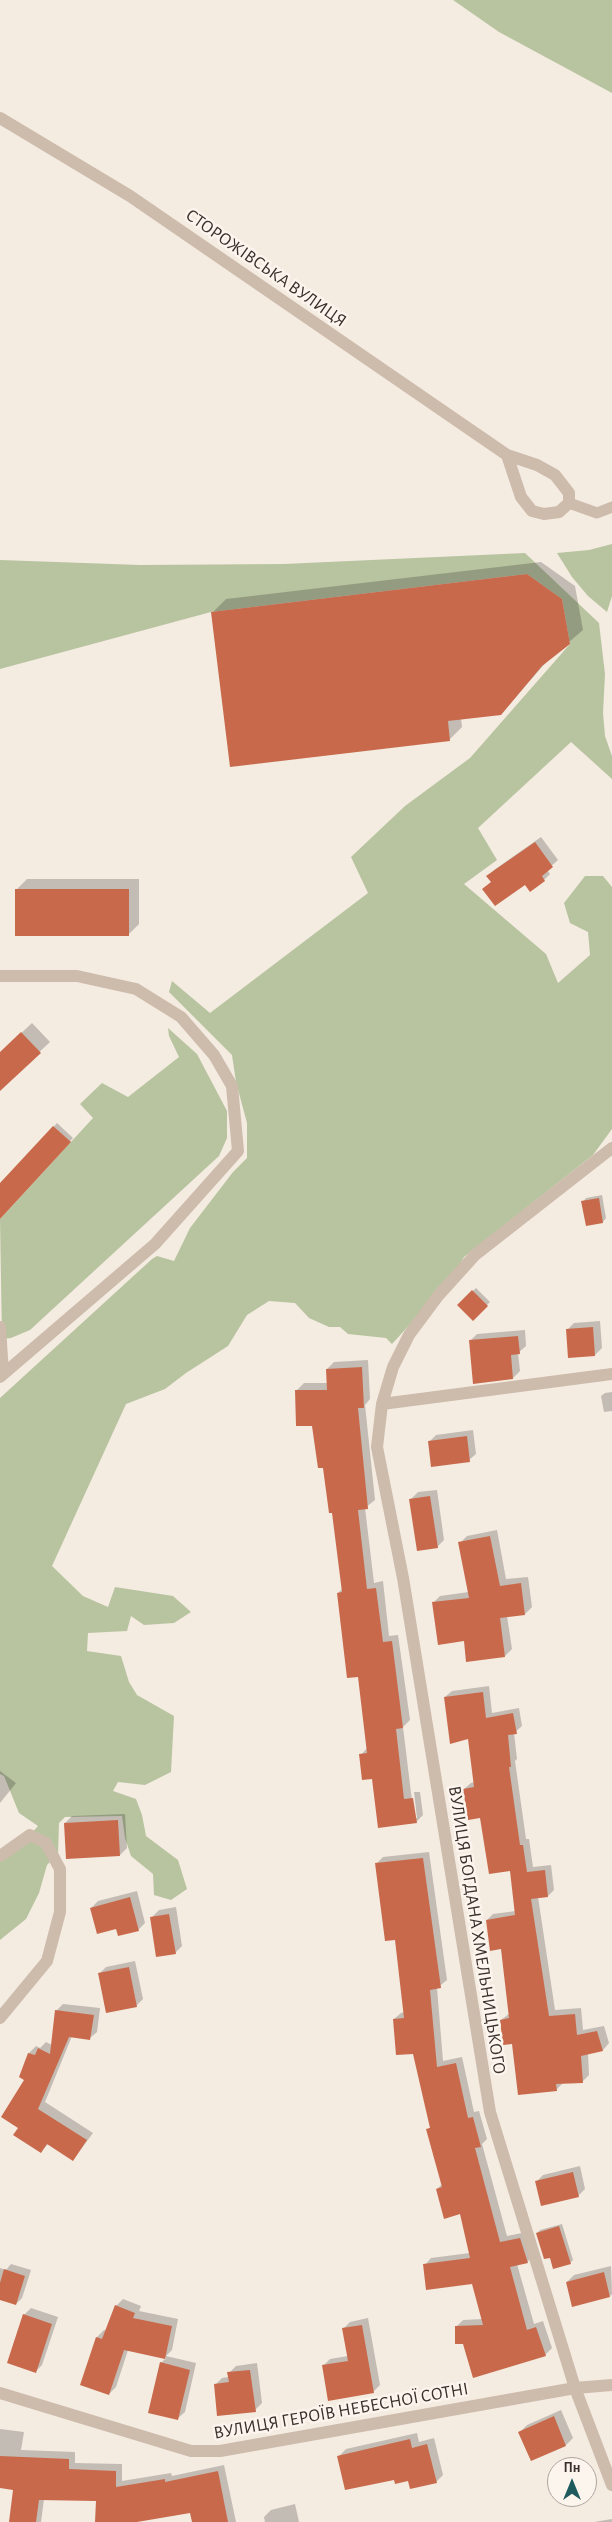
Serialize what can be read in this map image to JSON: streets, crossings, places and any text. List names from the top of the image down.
{
  "streets": {
    "street": ["СТОРОЖІВСЬКА ВУЛИЦЯ", "ВУЛИЦЯ БОГДАНА ХМЕЛЬНИЦЬКОГО", "ВУЛИЦЯ ГЕРОЇВ НЕБЕСНОЇ СОТНІ"]
  },
  "crossings": [
    ["ВУЛИЦЯ БОГДАНА ХМЕЛЬНИЦЬКОГО", "ВУЛИЦЯ ГЕРОЇВ НЕБЕСНОЇ СОТНІ"]
  ],
  "north": "top"
}
